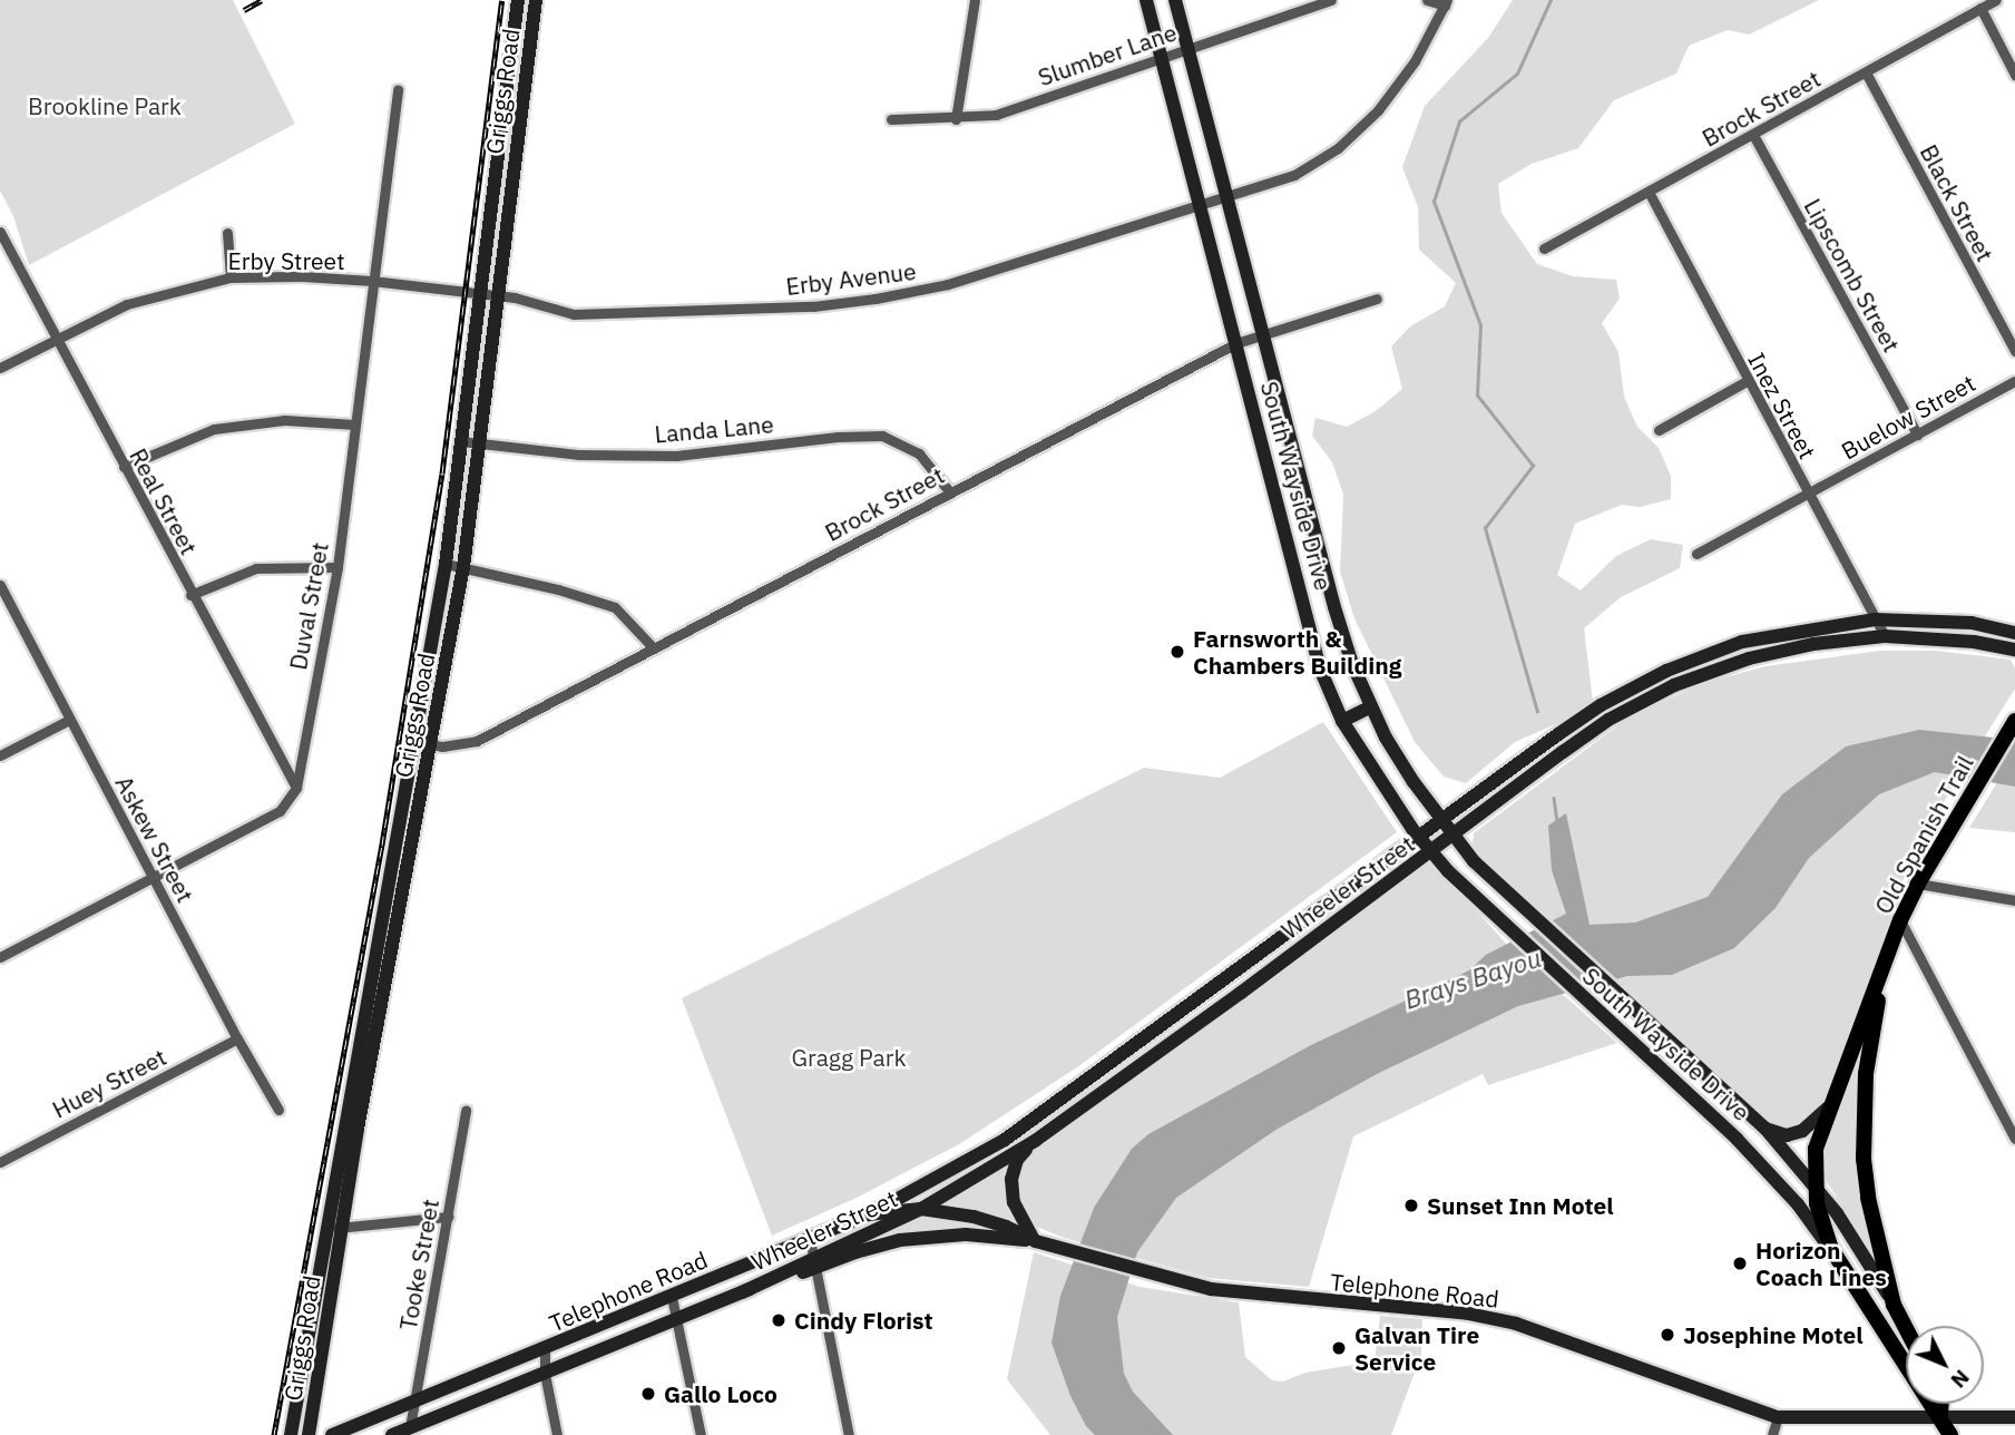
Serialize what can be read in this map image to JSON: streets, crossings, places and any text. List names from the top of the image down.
{
  "streets": {
    "main road": [
      "Griggs Road",
      "South Wayside Drive",
      "Old Spanish Trail",
      "Wheeler Street",
      "Telephone Road"
    ],
    "street": [
      "Slumber Lane",
      "Brock Street",
      "Black Street",
      "Erby Street",
      "Lipscomb Street",
      "Erby Avenue",
      "Inez Street",
      "Buelow Street",
      "Landa Lane",
      "Real Street",
      "Duval Street",
      "Askew Street",
      "Huey Street",
      "Tooke Street"
    ]
  },
  "crossings": [
    ["Slumber Lane", "South Wayside Drive"],
    ["Griggs Road", "Brock Street"],
    ["Griggs Road", "Erby Street"],
    ["Griggs Road", "Erby Avenue"],
    ["Griggs Road", "Landa Lane"],
    ["Brock Street", "Black Street"],
    ["Brock Street", "Lipscomb Street"],
    ["Brock Street", "Inez Street"],
    ["Brock Street", "Landa Lane"],
    ["Brock Street", "South Wayside Drive"],
    ["Erby Street", "Erby Avenue"],
    ["Erby Street", "Real Street"],
    ["Erby Street", "Duval Street"],
    ["Lipscomb Street", "Buelow Street"],
    ["Erby Avenue", "South Wayside Drive"],
    ["Inez Street", "Buelow Street"],
    ["Inez Street", "Wheeler Street"],
    ["South Wayside Drive", "Old Spanish Trail"],
    ["South Wayside Drive", "Wheeler Street"],
    ["South Wayside Drive", "Telephone Road"],
    ["Real Street", "Duval Street"],
    ["Askew Street", "Huey Street"],
    ["Wheeler Street", "Telephone Road"],
    ["Tooke Street", "Telephone Road"]
  ],
  "water": ["Brays Bayou"],
  "parks": ["Brookline Park", "Gragg Park"],
  "places": [
    "Farnsworth & Chambers Building",
    "Sunset Inn Motel",
    "Horizon Coach Lines",
    "Cindy Florist",
    "Josephine Motel",
    "Galvan Tire Service",
    "Gallo Loco"
  ],
  "north": "bottom right"
}
